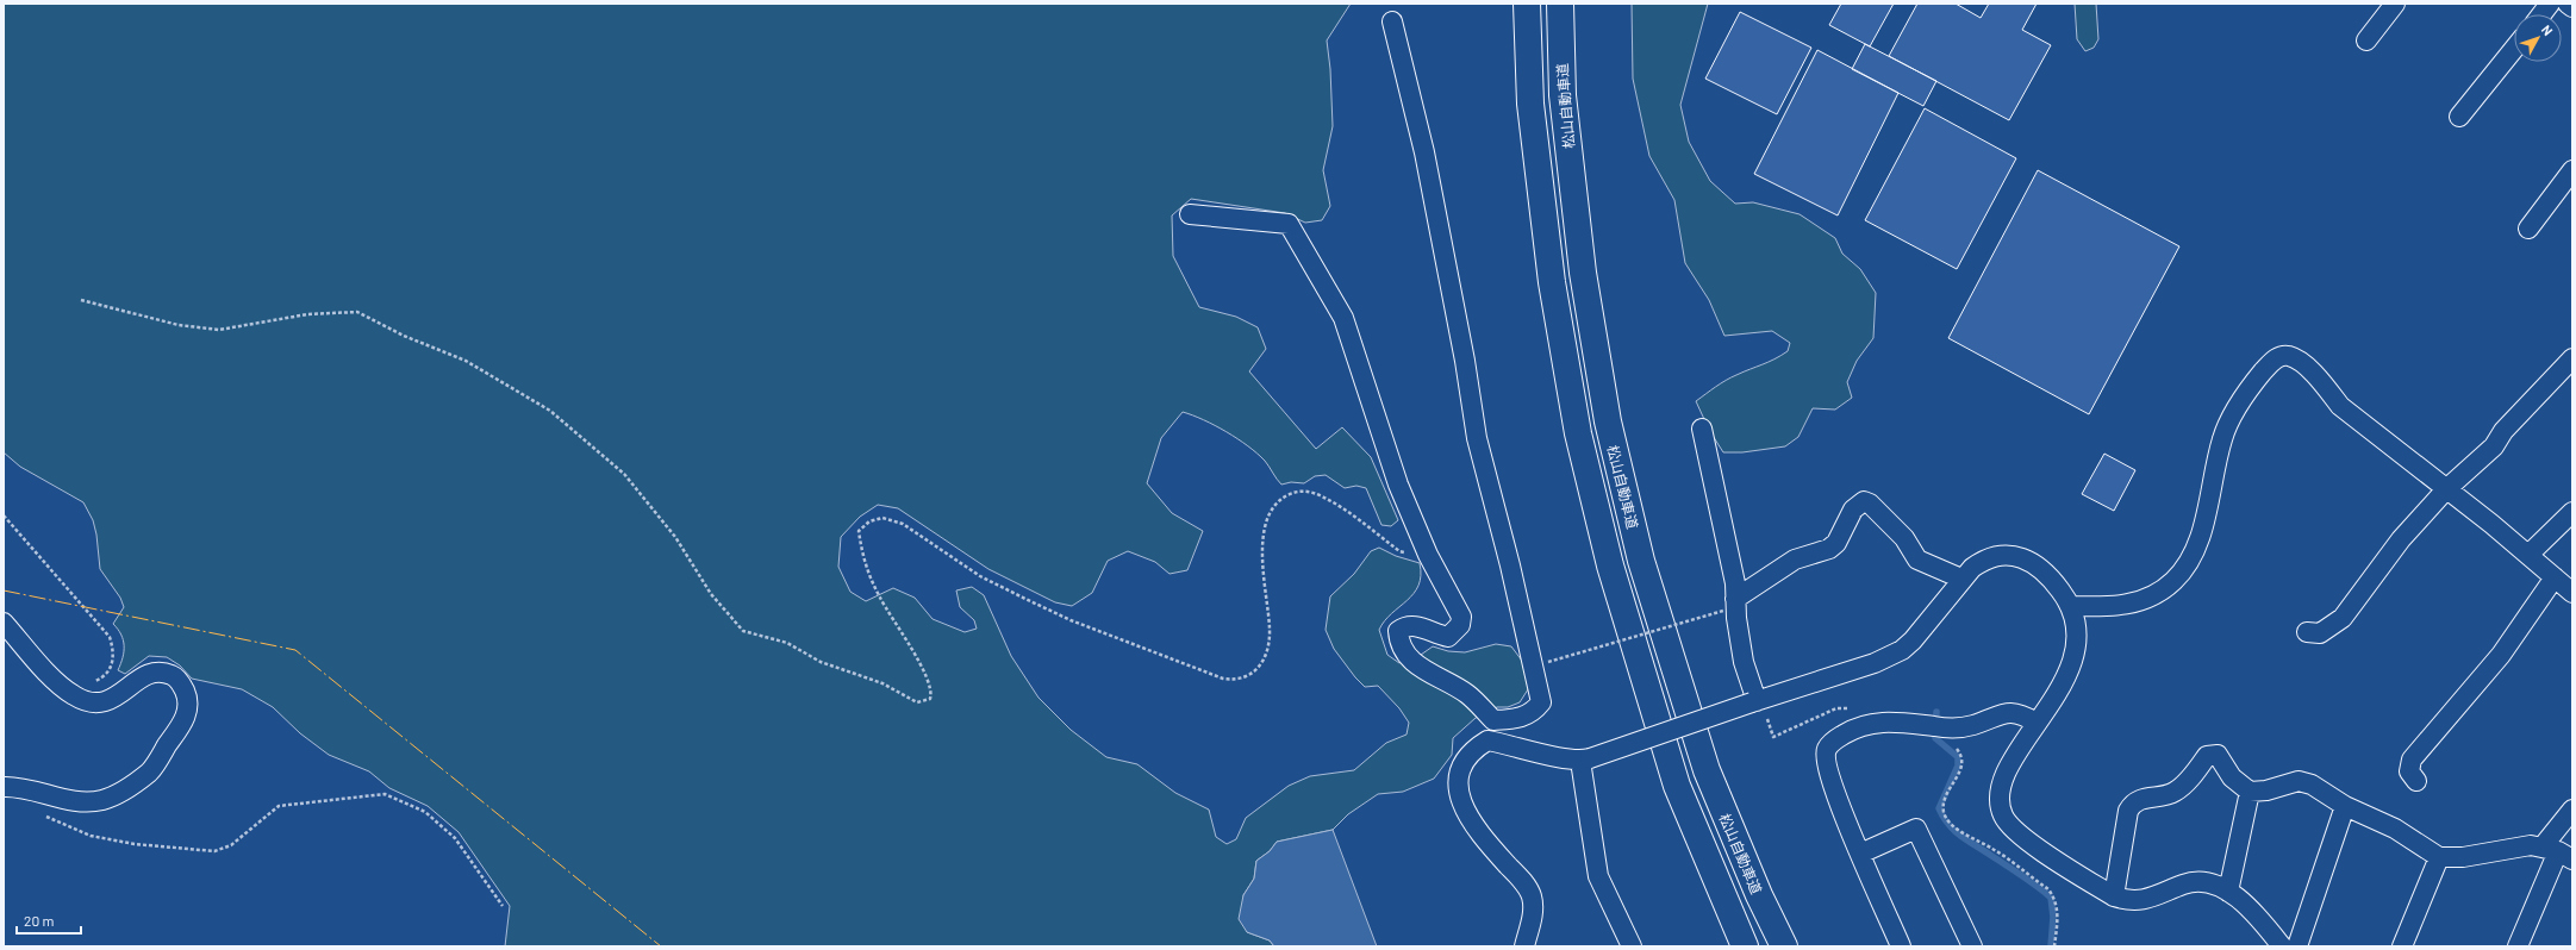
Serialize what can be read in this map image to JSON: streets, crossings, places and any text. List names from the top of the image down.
{
  "streets": {
    "highway": ["松山自動車道"]
  },
  "scale_bar": "20 m",
  "north": "top right"
}
